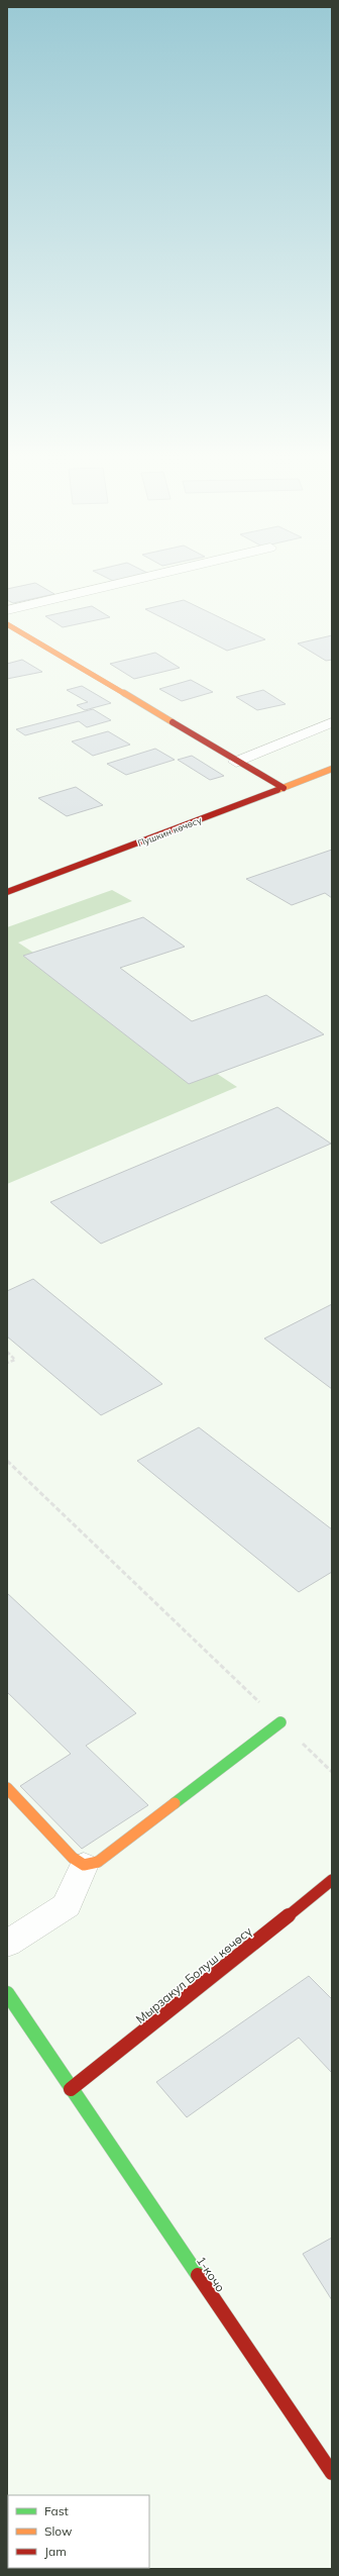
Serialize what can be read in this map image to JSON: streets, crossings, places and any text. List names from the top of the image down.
{
  "streets": {
    "main road": ["Пушкин көчөсү", "Мырзакул Болуш көчөсү", "1-кочо"]
  },
  "crossings": [
    ["Мырзакул Болуш көчөсү", "1-кочо"]
  ],
  "legend": ["Fast", "Slow", "Jam"]
}
